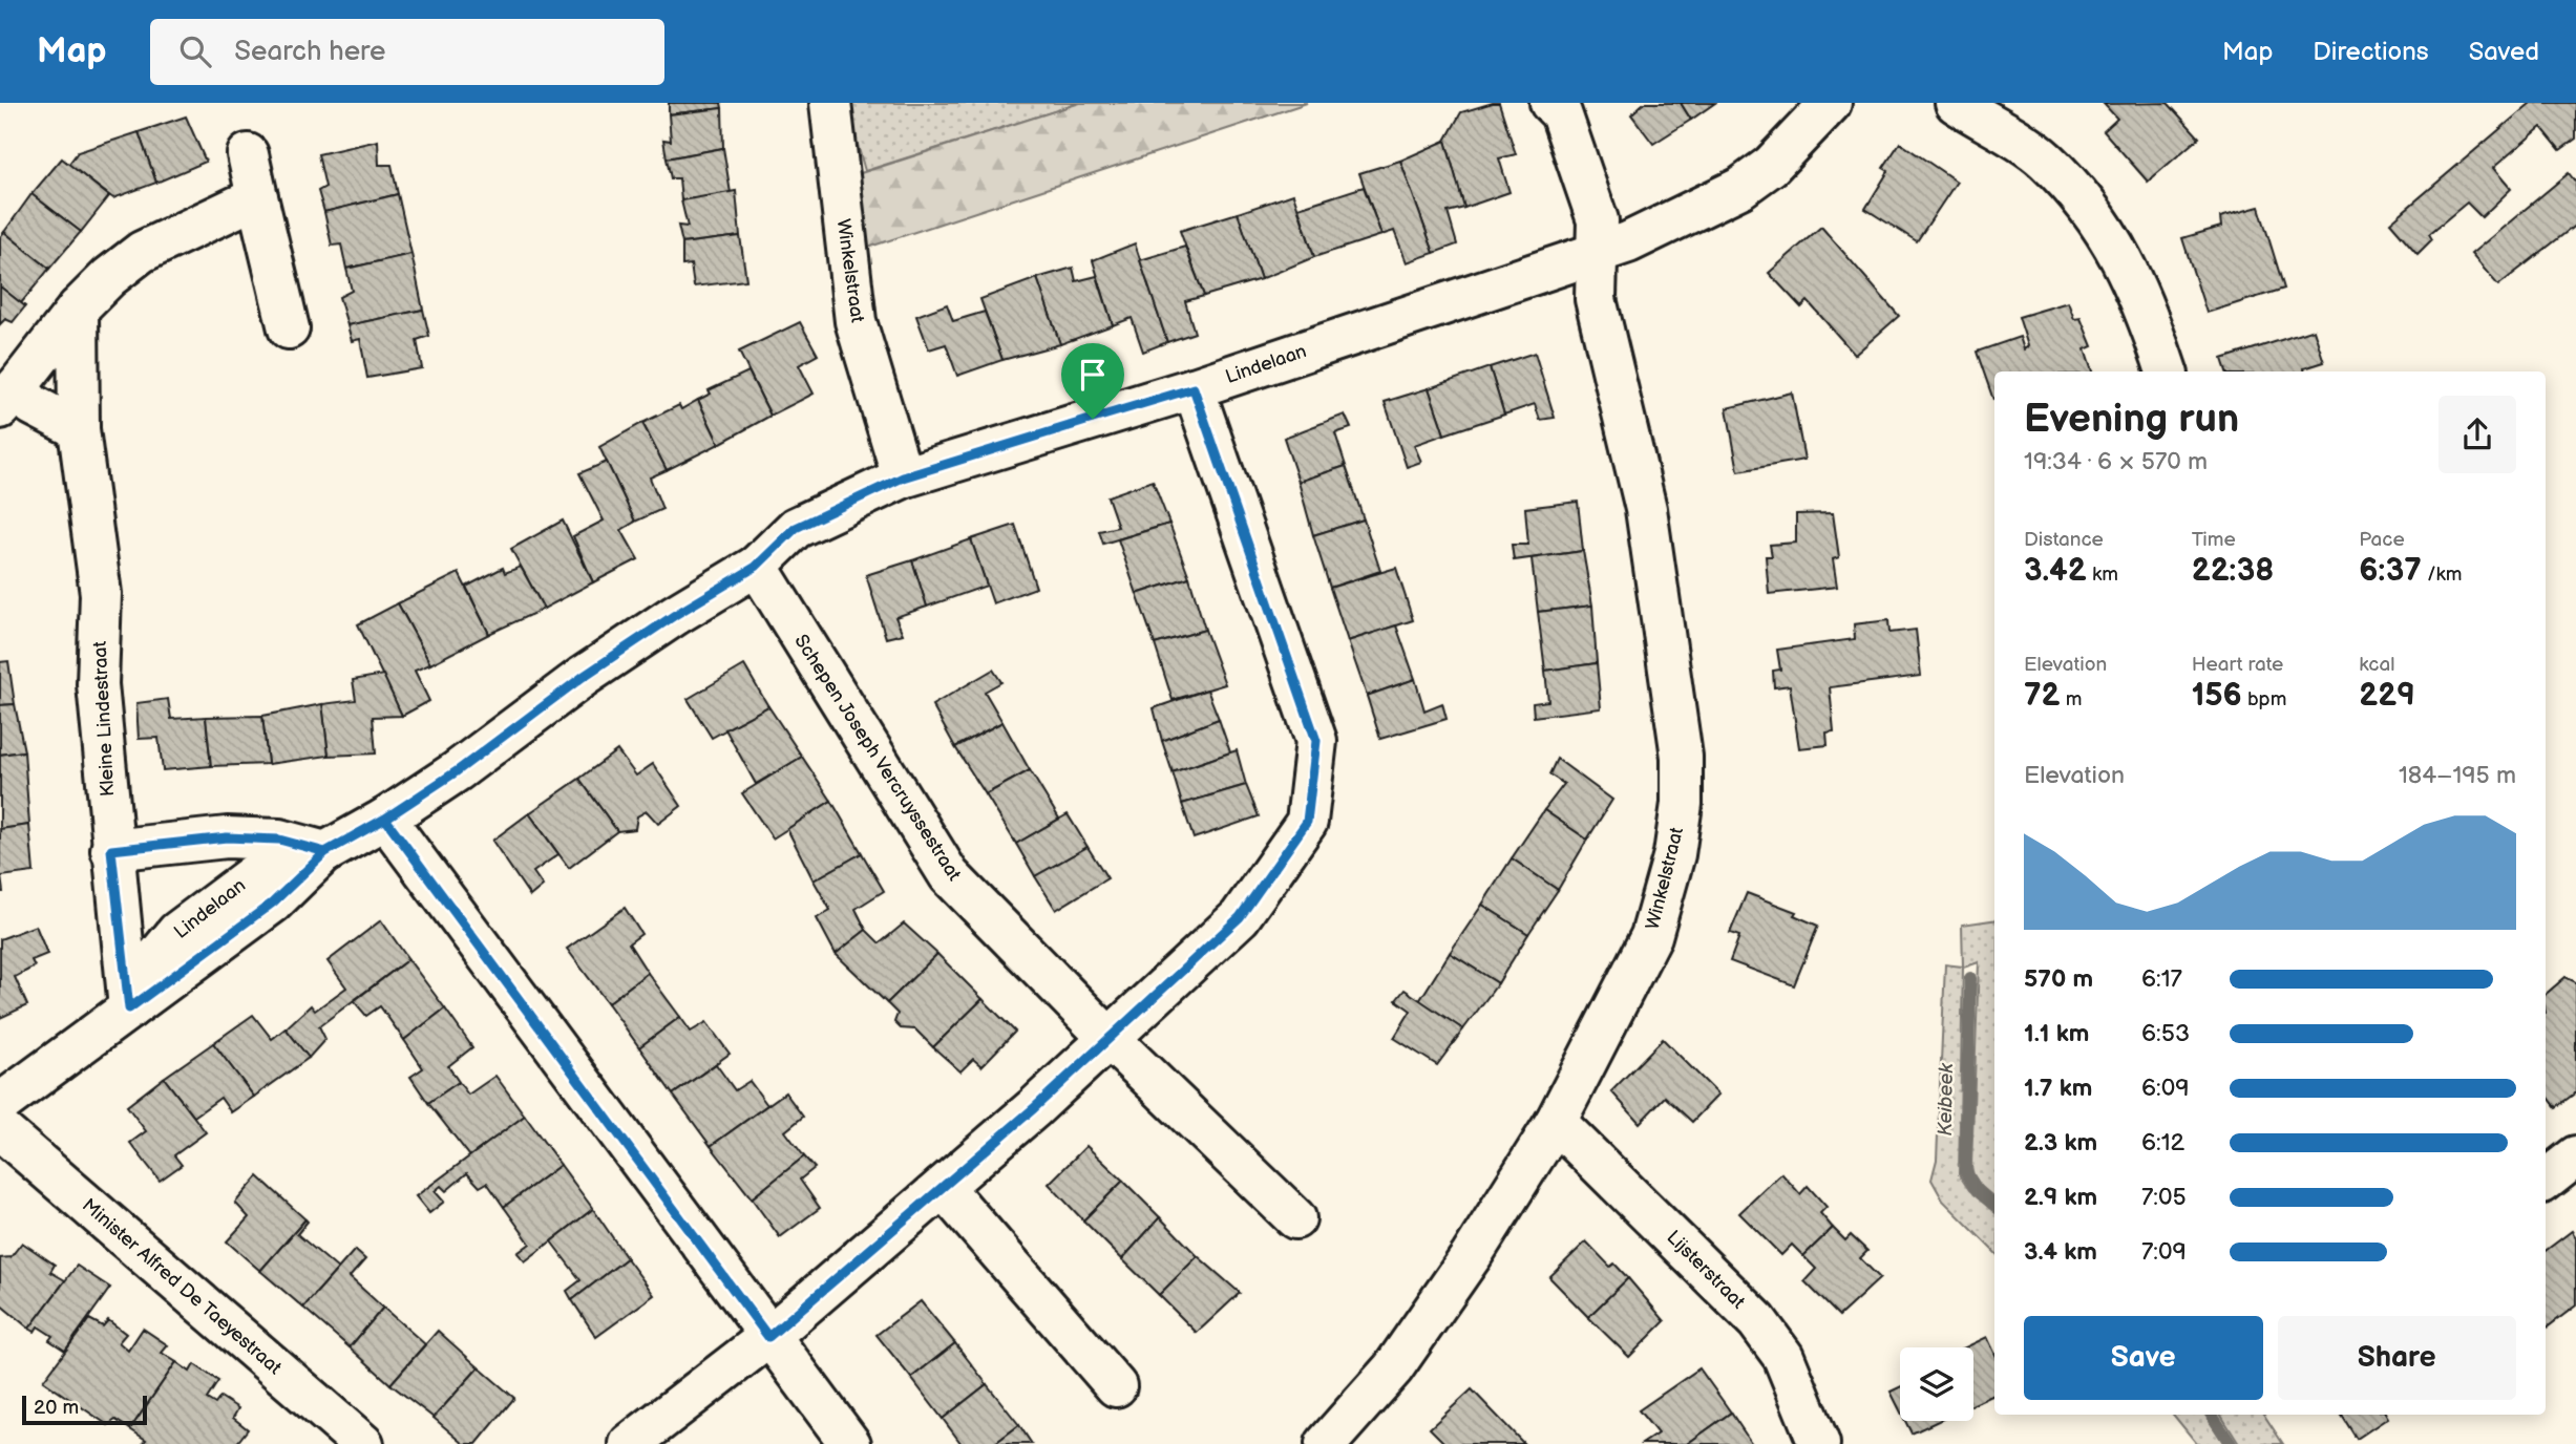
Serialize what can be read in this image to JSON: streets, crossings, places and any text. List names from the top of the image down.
{
  "streets": {
    "street": [
      "Winkelstraat",
      "Lindelaan",
      "Kleine Lindestraat",
      "Schepen Joseph Vercruyssestraat",
      "Lijsterstraat",
      "Minister Alfred De Taeyestraat"
    ]
  },
  "crossings": [
    ["Winkelstraat", "Lindelaan"],
    ["Winkelstraat", "Lijsterstraat"],
    ["Lindelaan", "Kleine Lindestraat"],
    ["Lindelaan", "Schepen Joseph Vercruyssestraat"]
  ],
  "water": ["Keibeek"],
  "scale_bar": "20 m",
  "page": {
    "header": "Map",
    "search": "Search here",
    "nav": ["Map", "Directions", "Saved"],
    "heading": ["Evening run", "19:34 · 6 × 570 m"],
    "stats": [
      ["Distance", "3.42 km"],
      ["Time", "22:38"],
      ["Pace", "6:37 /km"],
      ["Elevation", "72 m"],
      ["Heart rate", "156 bpm"],
      ["kcal", "229"]
    ],
    "chart": ["Elevation", "184–195 m"],
    "list": [
      {
        "name": "570 m",
        "note": "6:17"
      },
      {
        "name": "1.1 km",
        "note": "6:53"
      },
      {
        "name": "1.7 km",
        "note": "6:09"
      },
      {
        "name": "2.3 km",
        "note": "6:12"
      },
      {
        "name": "2.9 km",
        "note": "7:05"
      },
      {
        "name": "3.4 km",
        "note": "7:09"
      }
    ],
    "buttons": ["Save", "Share"],
    "scale": "20 m"
  }
}
